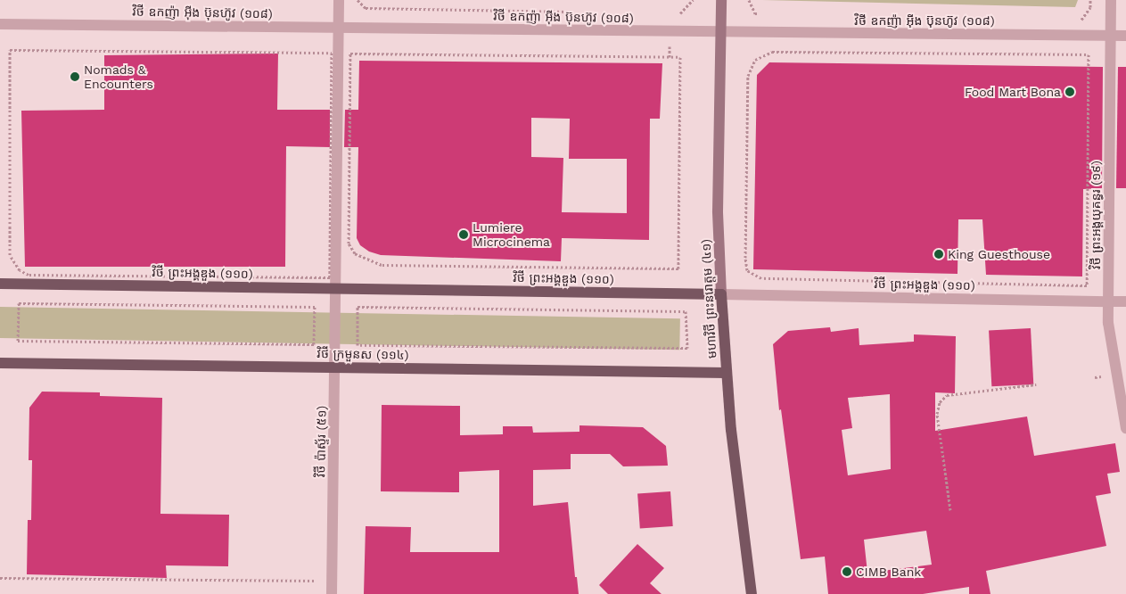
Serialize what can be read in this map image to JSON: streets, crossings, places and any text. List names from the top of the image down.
{
  "streets": {
    "main road": ["វិថី ព្រះអង្គឌួង (១១០)", "មហាវិថី ព្រះនរោត្តម (៤១)", "វិថី ក្រមួនស (១១៤)"],
    "street": ["វិថី ឧកញ៉ា អ៊ីង ប៊ុនហ៊ូវ (១០៨)", "វិថី ព្រះអង្គយុគន្ធរ (១៩)", "វិថី ប៉ាស្ទ័រ (៥១)"]
  },
  "crossings": [
    ["វិថី ឧកញ៉ា អ៊ីង ប៊ុនហ៊ូវ (១០៨)", "វិថី ព្រះអង្គយុគន្ធរ (១៩)"],
    ["វិថី ឧកញ៉ា អ៊ីង ប៊ុនហ៊ូវ (១០៨)", "មហាវិថី ព្រះនរោត្តម (៤១)"],
    ["វិថី ឧកញ៉ា អ៊ីង ប៊ុនហ៊ូវ (១០៨)", "វិថី ប៉ាស្ទ័រ (៥១)"],
    ["វិថី ព្រះអង្គយុគន្ធរ (១៩)", "វិថី ព្រះអង្គឌួង (១១០)"],
    ["វិថី ព្រះអង្គឌួង (១១០)", "មហាវិថី ព្រះនរោត្តម (៤១)"],
    ["វិថី ព្រះអង្គឌួង (១១០)", "វិថី ប៉ាស្ទ័រ (៥១)"],
    ["មហាវិថី ព្រះនរោត្តម (៤១)", "វិថី ក្រមួនស (១១៤)"],
    ["វិថី ក្រមួនស (១១៤)", "វិថី ប៉ាស្ទ័រ (៥១)"]
  ],
  "places": [
    "Nomads & Encounters",
    "Food Mart Bona",
    "Lumiere Microcinema",
    "King Guesthouse",
    "CIMB Bank"
  ]
}
